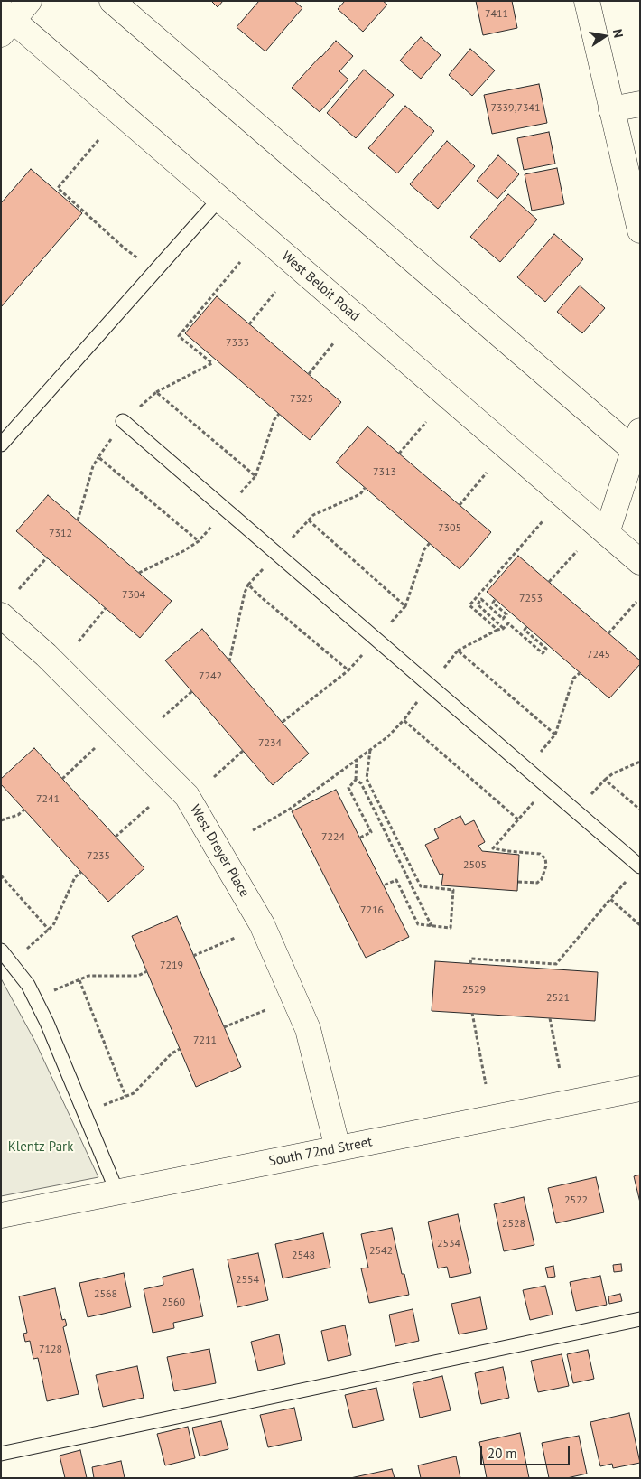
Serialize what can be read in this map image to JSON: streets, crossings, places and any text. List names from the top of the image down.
{
  "streets": {
    "street": ["West Beloit Road", "West Dreyer Place", "South 72nd Street"]
  },
  "crossings": [
    ["West Dreyer Place", "South 72nd Street"]
  ],
  "parks": ["Klentz Park"],
  "house_numbers": [
    "7411",
    "7339,7341",
    "7333",
    "7325",
    "7313",
    "7305",
    "7312",
    "7304",
    "7253",
    "7245",
    "7242",
    "7234",
    "7241",
    "7224",
    "7235",
    "2505",
    "7216",
    "7219",
    "2529",
    "2521",
    "7211",
    "2522",
    "2528",
    "2534",
    "2542",
    "2548",
    "2554",
    "2568",
    "2560",
    "7128"
  ],
  "scale_bar": "20 m",
  "north": "right"
}
